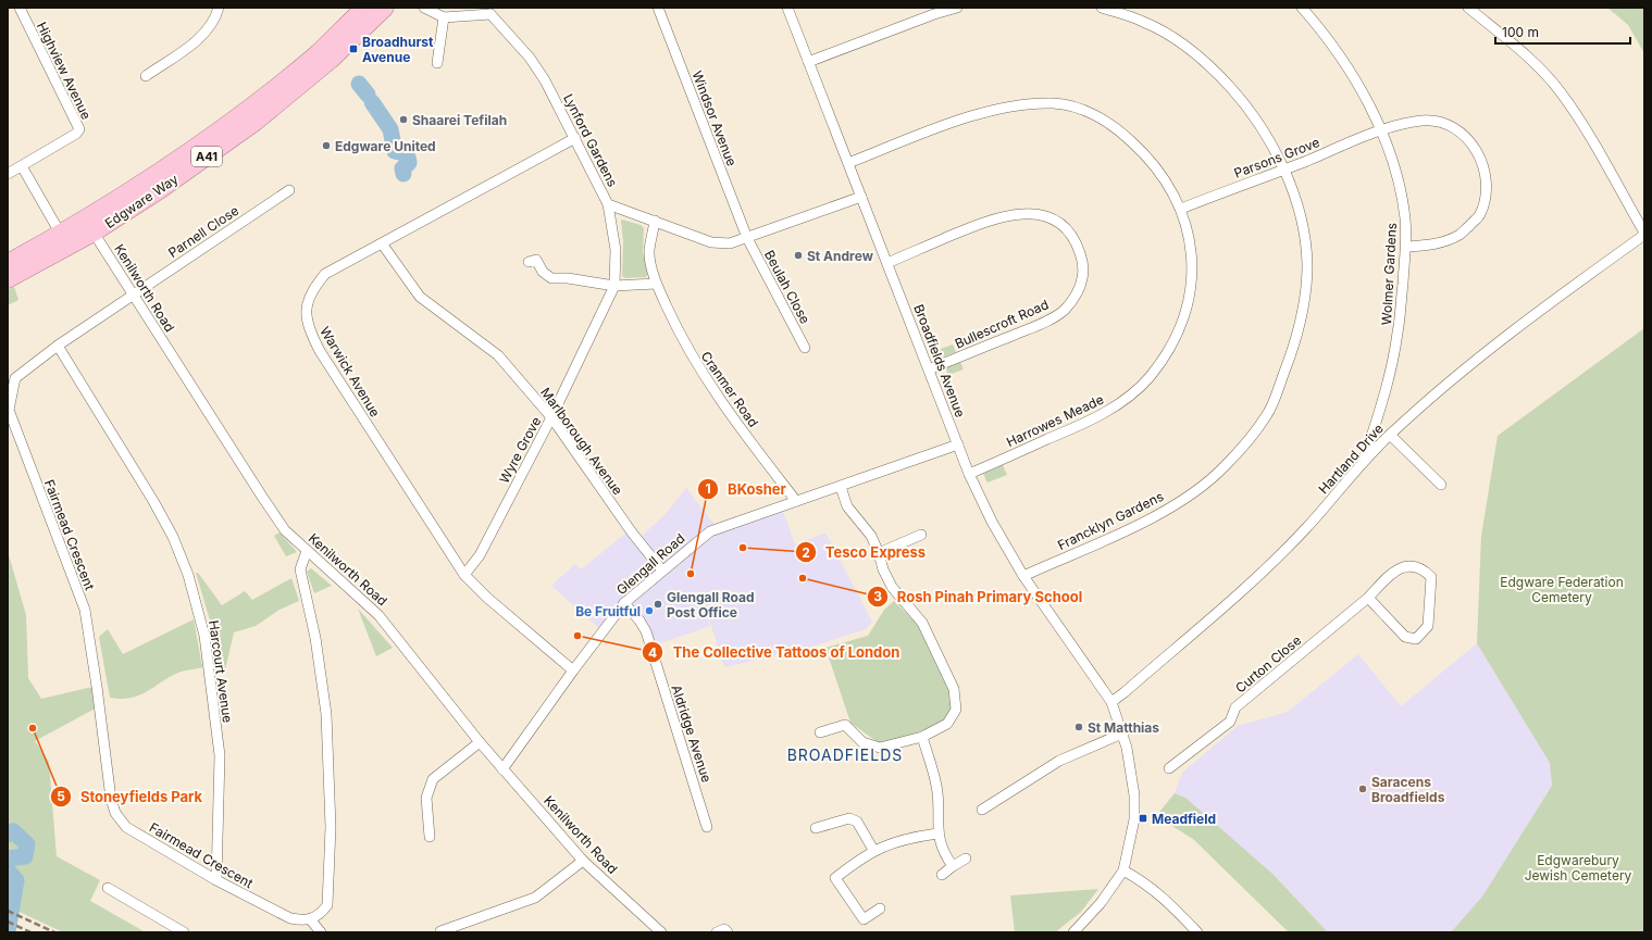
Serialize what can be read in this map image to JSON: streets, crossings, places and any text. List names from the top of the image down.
{
  "streets": {
    "highway": ["A41", "Edgware Way"],
    "street": [
      "Highview Avenue",
      "Windsor Avenue",
      "Lynford Gardens",
      "Parsons Grove",
      "Parnell Close",
      "Wolmer Gardens",
      "Beulah Close",
      "Kenilworth Road",
      "Bullescroft Road",
      "Broadfields Avenue",
      "Warwick Avenue",
      "Cranmer Road",
      "Harrowes Meade",
      "Marlborough Avenue",
      "Wyre Grove",
      "Hartland Drive",
      "Francklyn Gardens",
      "Fairmead Crescent",
      "Glengall Road",
      "Curton Close",
      "Harcourt Avenue",
      "Aldridge Avenue"
    ]
  },
  "crossings": [
    ["Windsor Avenue", "Lynford Gardens"],
    ["Windsor Avenue", "Beulah Close"],
    ["Lynford Gardens", "Beulah Close"],
    ["Lynford Gardens", "Broadfields Avenue"],
    ["Lynford Gardens", "Warwick Avenue"],
    ["Lynford Gardens", "Cranmer Road"],
    ["Parsons Grove", "Wolmer Gardens"],
    ["Parsons Grove", "Harrowes Meade"],
    ["Parsons Grove", "Francklyn Gardens"],
    ["Edgware Way", "Kenilworth Road"],
    ["Parnell Close", "Kenilworth Road"],
    ["Parnell Close", "Fairmead Crescent"],
    ["Wolmer Gardens", "Hartland Drive"],
    ["Kenilworth Road", "Fairmead Crescent"],
    ["Kenilworth Road", "Glengall Road"],
    ["Bullescroft Road", "Broadfields Avenue"],
    ["Broadfields Avenue", "Harrowes Meade"],
    ["Broadfields Avenue", "Hartland Drive"],
    ["Broadfields Avenue", "Francklyn Gardens"],
    ["Broadfields Avenue", "Glengall Road"],
    ["Warwick Avenue", "Marlborough Avenue"],
    ["Warwick Avenue", "Wyre Grove"],
    ["Warwick Avenue", "Glengall Road"],
    ["Cranmer Road", "Glengall Road"],
    ["Marlborough Avenue", "Wyre Grove"],
    ["Marlborough Avenue", "Glengall Road"],
    ["Fairmead Crescent", "Harcourt Avenue"],
    ["Glengall Road", "Aldridge Avenue"]
  ],
  "districts": ["BROADFIELDS"],
  "parks": ["Edgware Federation Cemetery", "Edgwarebury Jewish Cemetery"],
  "places": {
    "transit": ["Broadhurst Avenue", "Meadfield"],
    "other": [
      "Shaarei Tefilah",
      "Edgware United",
      "St Andrew",
      "Tesco Express",
      "BKosher",
      "Rosh Pinah Primary School",
      "Glengall Road Post Office",
      "Be Fruitful",
      "The Collective Tattoos of London",
      "St Matthias",
      "Stoneyfields Park",
      "Saracens Broadfields"
    ]
  },
  "scale_bar": "100 m"
}
